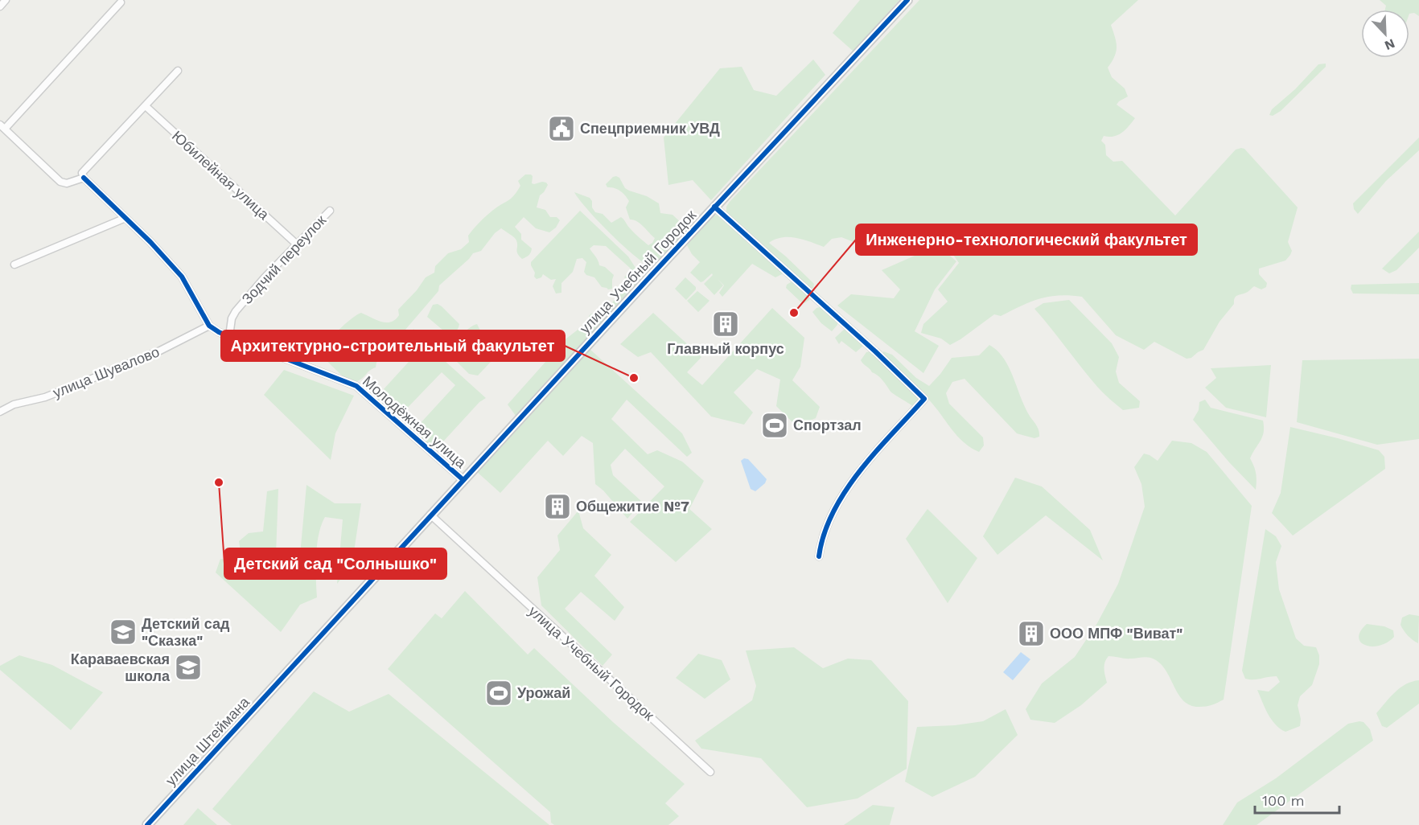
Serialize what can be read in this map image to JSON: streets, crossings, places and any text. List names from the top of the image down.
{
  "streets": {
    "street": [
      "Юбилейная улица",
      "Зодчий переулок",
      "улица Учебный Городок",
      "улица Шувалово",
      "Молодёжная улица",
      "улица Штеймана"
    ]
  },
  "crossings": [
    ["Юбилейная улица", "Зодчий переулок"],
    ["Зодчий переулок", "Молодёжная улица"],
    ["улица Учебный Городок", "Молодёжная улица"],
    ["улица Учебный Городок", "улица Штеймана"],
    ["улица Шувалово", "Молодёжная улица"]
  ],
  "places": {
    "public building": ["Спецприемник УВД"],
    "other": ["Инженерно-технологический факультет", "Архитектурно-строительный факультет", "Детский сад \"Солнышко\""],
    "building": ["Главный корпус", "Общежитие №7", "ООО МПФ \"Виват\""],
    "sports": ["Спортзал", "Урожай"],
    "school or university": ["Детский сад \"Сказка\"", "Караваевская школа"]
  },
  "scale_bar": "100 m",
  "north": "bottom right"
}
